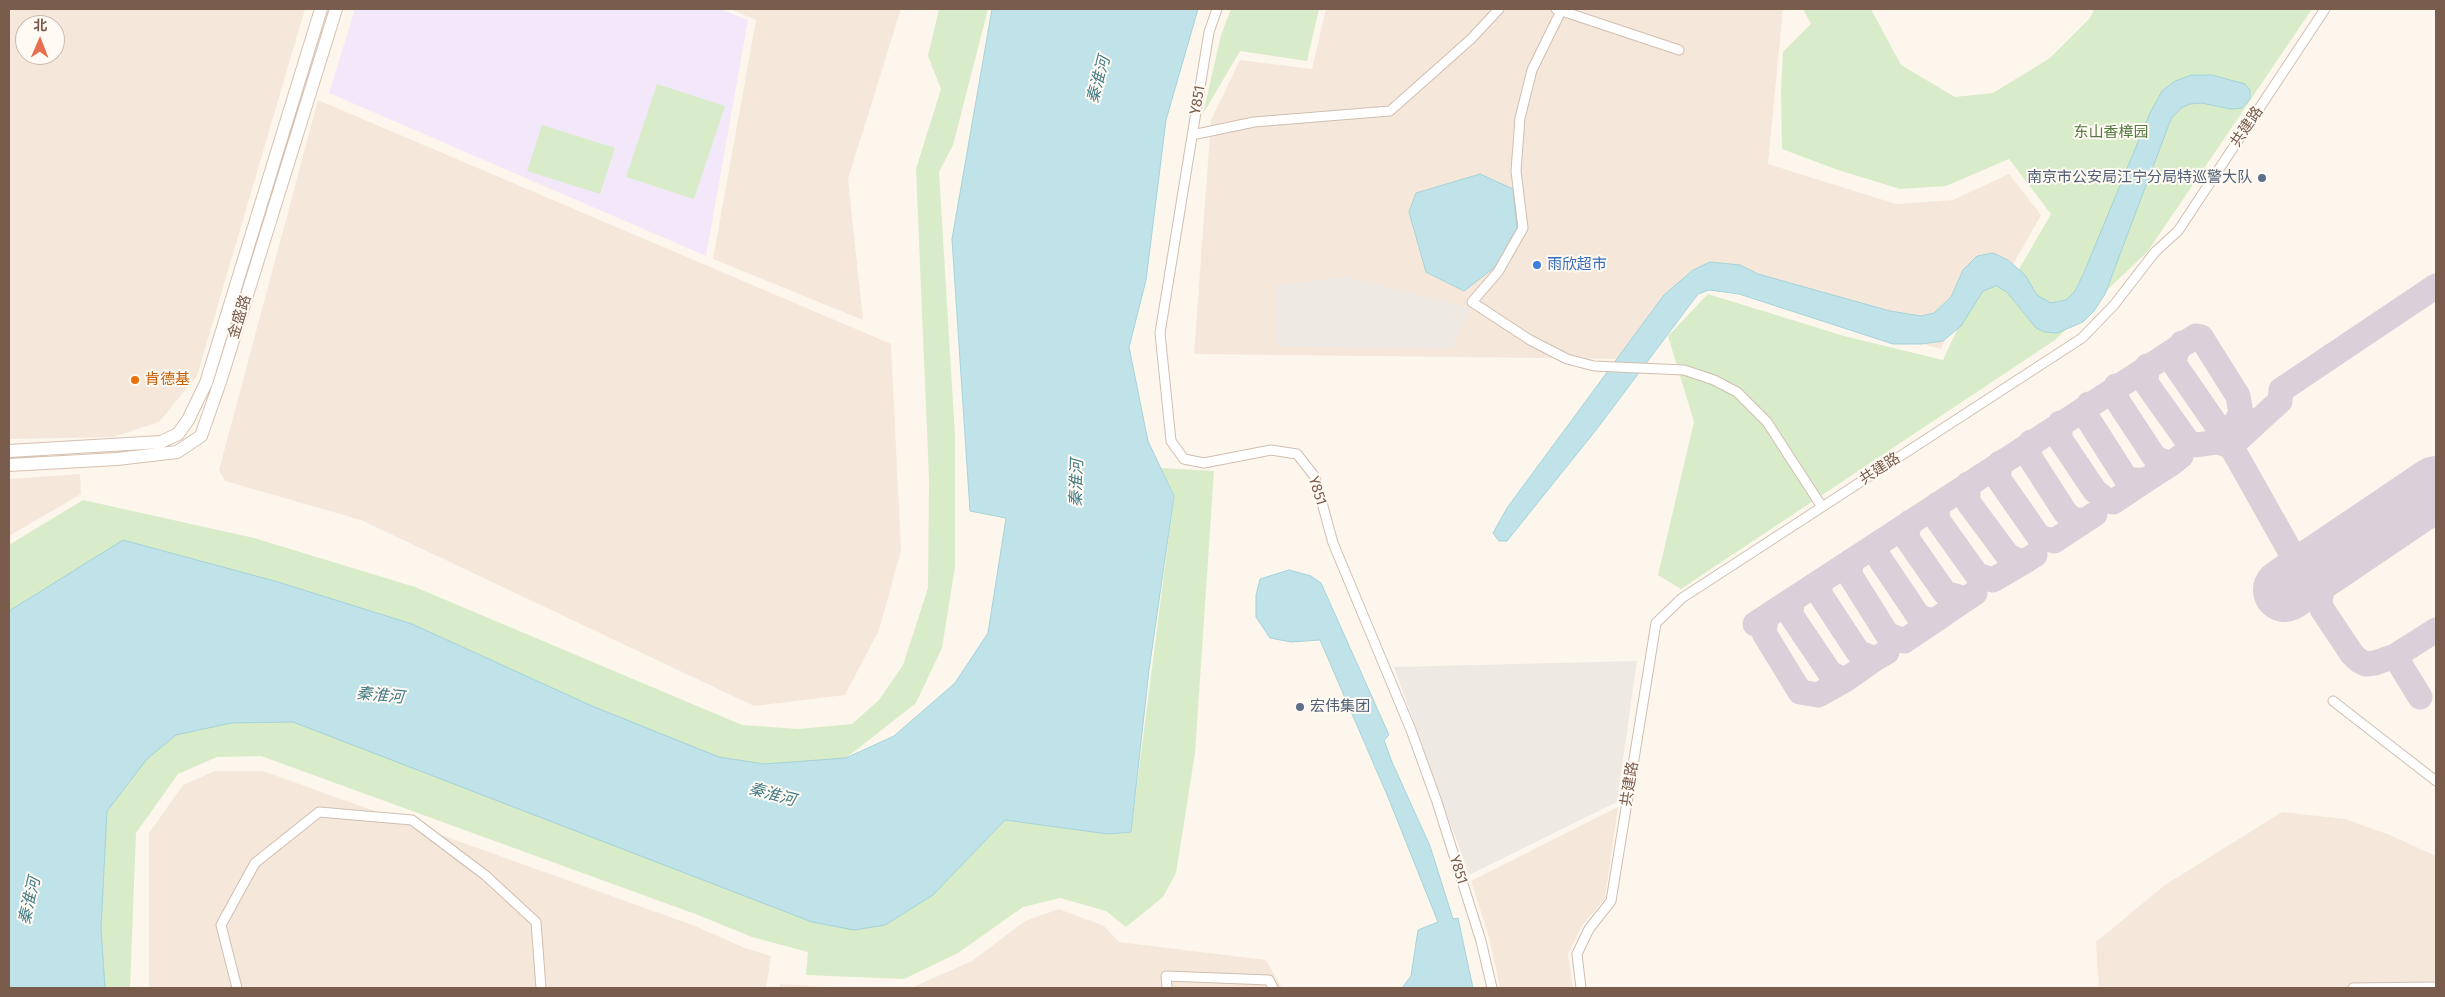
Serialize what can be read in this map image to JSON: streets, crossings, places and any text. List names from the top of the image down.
{
  "streets": {
    "street": ["Y851", "共建路", "金盛路"]
  },
  "water": ["秦淮河"],
  "parks": ["东山香樟园"],
  "places": [
    "南京市公安局江宁分局特巡警大队",
    "雨欣超市",
    "肯德基",
    "宏伟集团"
  ],
  "north": "top"
}
